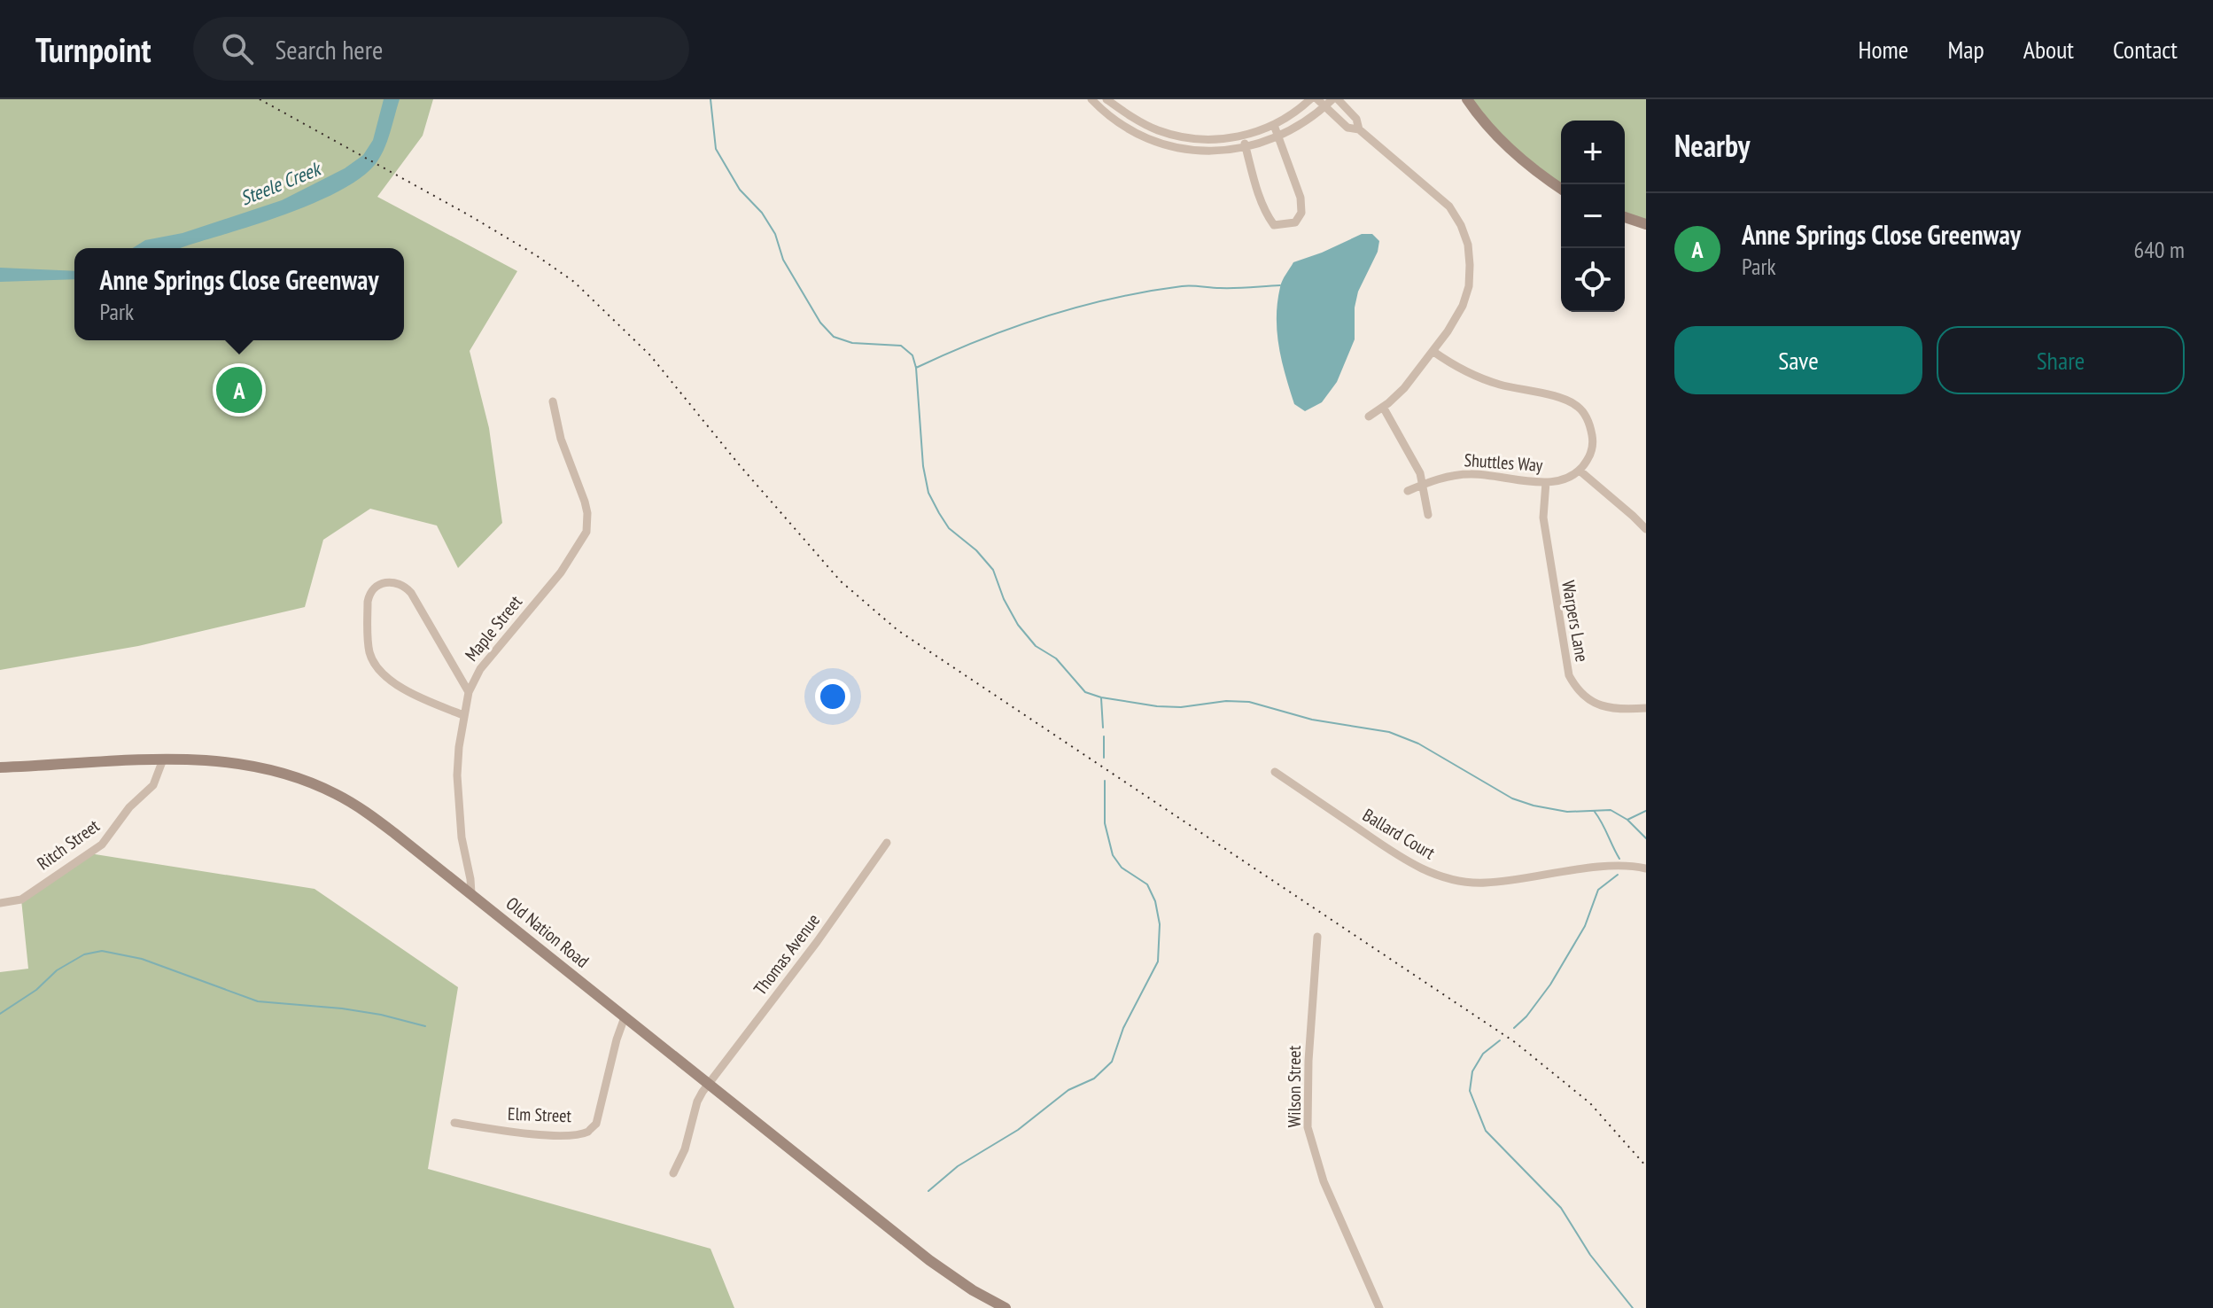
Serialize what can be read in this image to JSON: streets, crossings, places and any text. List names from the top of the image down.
{
  "streets": {
    "main road": ["Old Nation Road"],
    "street": [
      "Shuttles Way",
      "Warpers Lane",
      "Maple Street",
      "Ballard Court",
      "Ritch Street",
      "Thomas Avenue",
      "Wilson Street",
      "Elm Street"
    ]
  },
  "crossings": [
    ["Shuttles Way", "Warpers Lane"],
    ["Maple Street", "Old Nation Road"],
    ["Ritch Street", "Old Nation Road"],
    ["Old Nation Road", "Thomas Avenue"],
    ["Old Nation Road", "Elm Street"]
  ],
  "water": ["Steele Creek"],
  "page": {
    "header": "Turnpoint",
    "search": "Search here",
    "nav": [
      "Home",
      "Map",
      "About",
      "Contact"
    ],
    "heading": "Nearby",
    "map_buttons": ["+", "−"],
    "list": [
      {
        "mark": "A",
        "name": "Anne Springs Close Greenway",
        "note": "Park",
        "value": "640 m"
      }
    ],
    "popup": ["Anne Springs Close Greenway", "Park"],
    "buttons": ["Save", "Share"],
    "pins": "A"
  }
}
